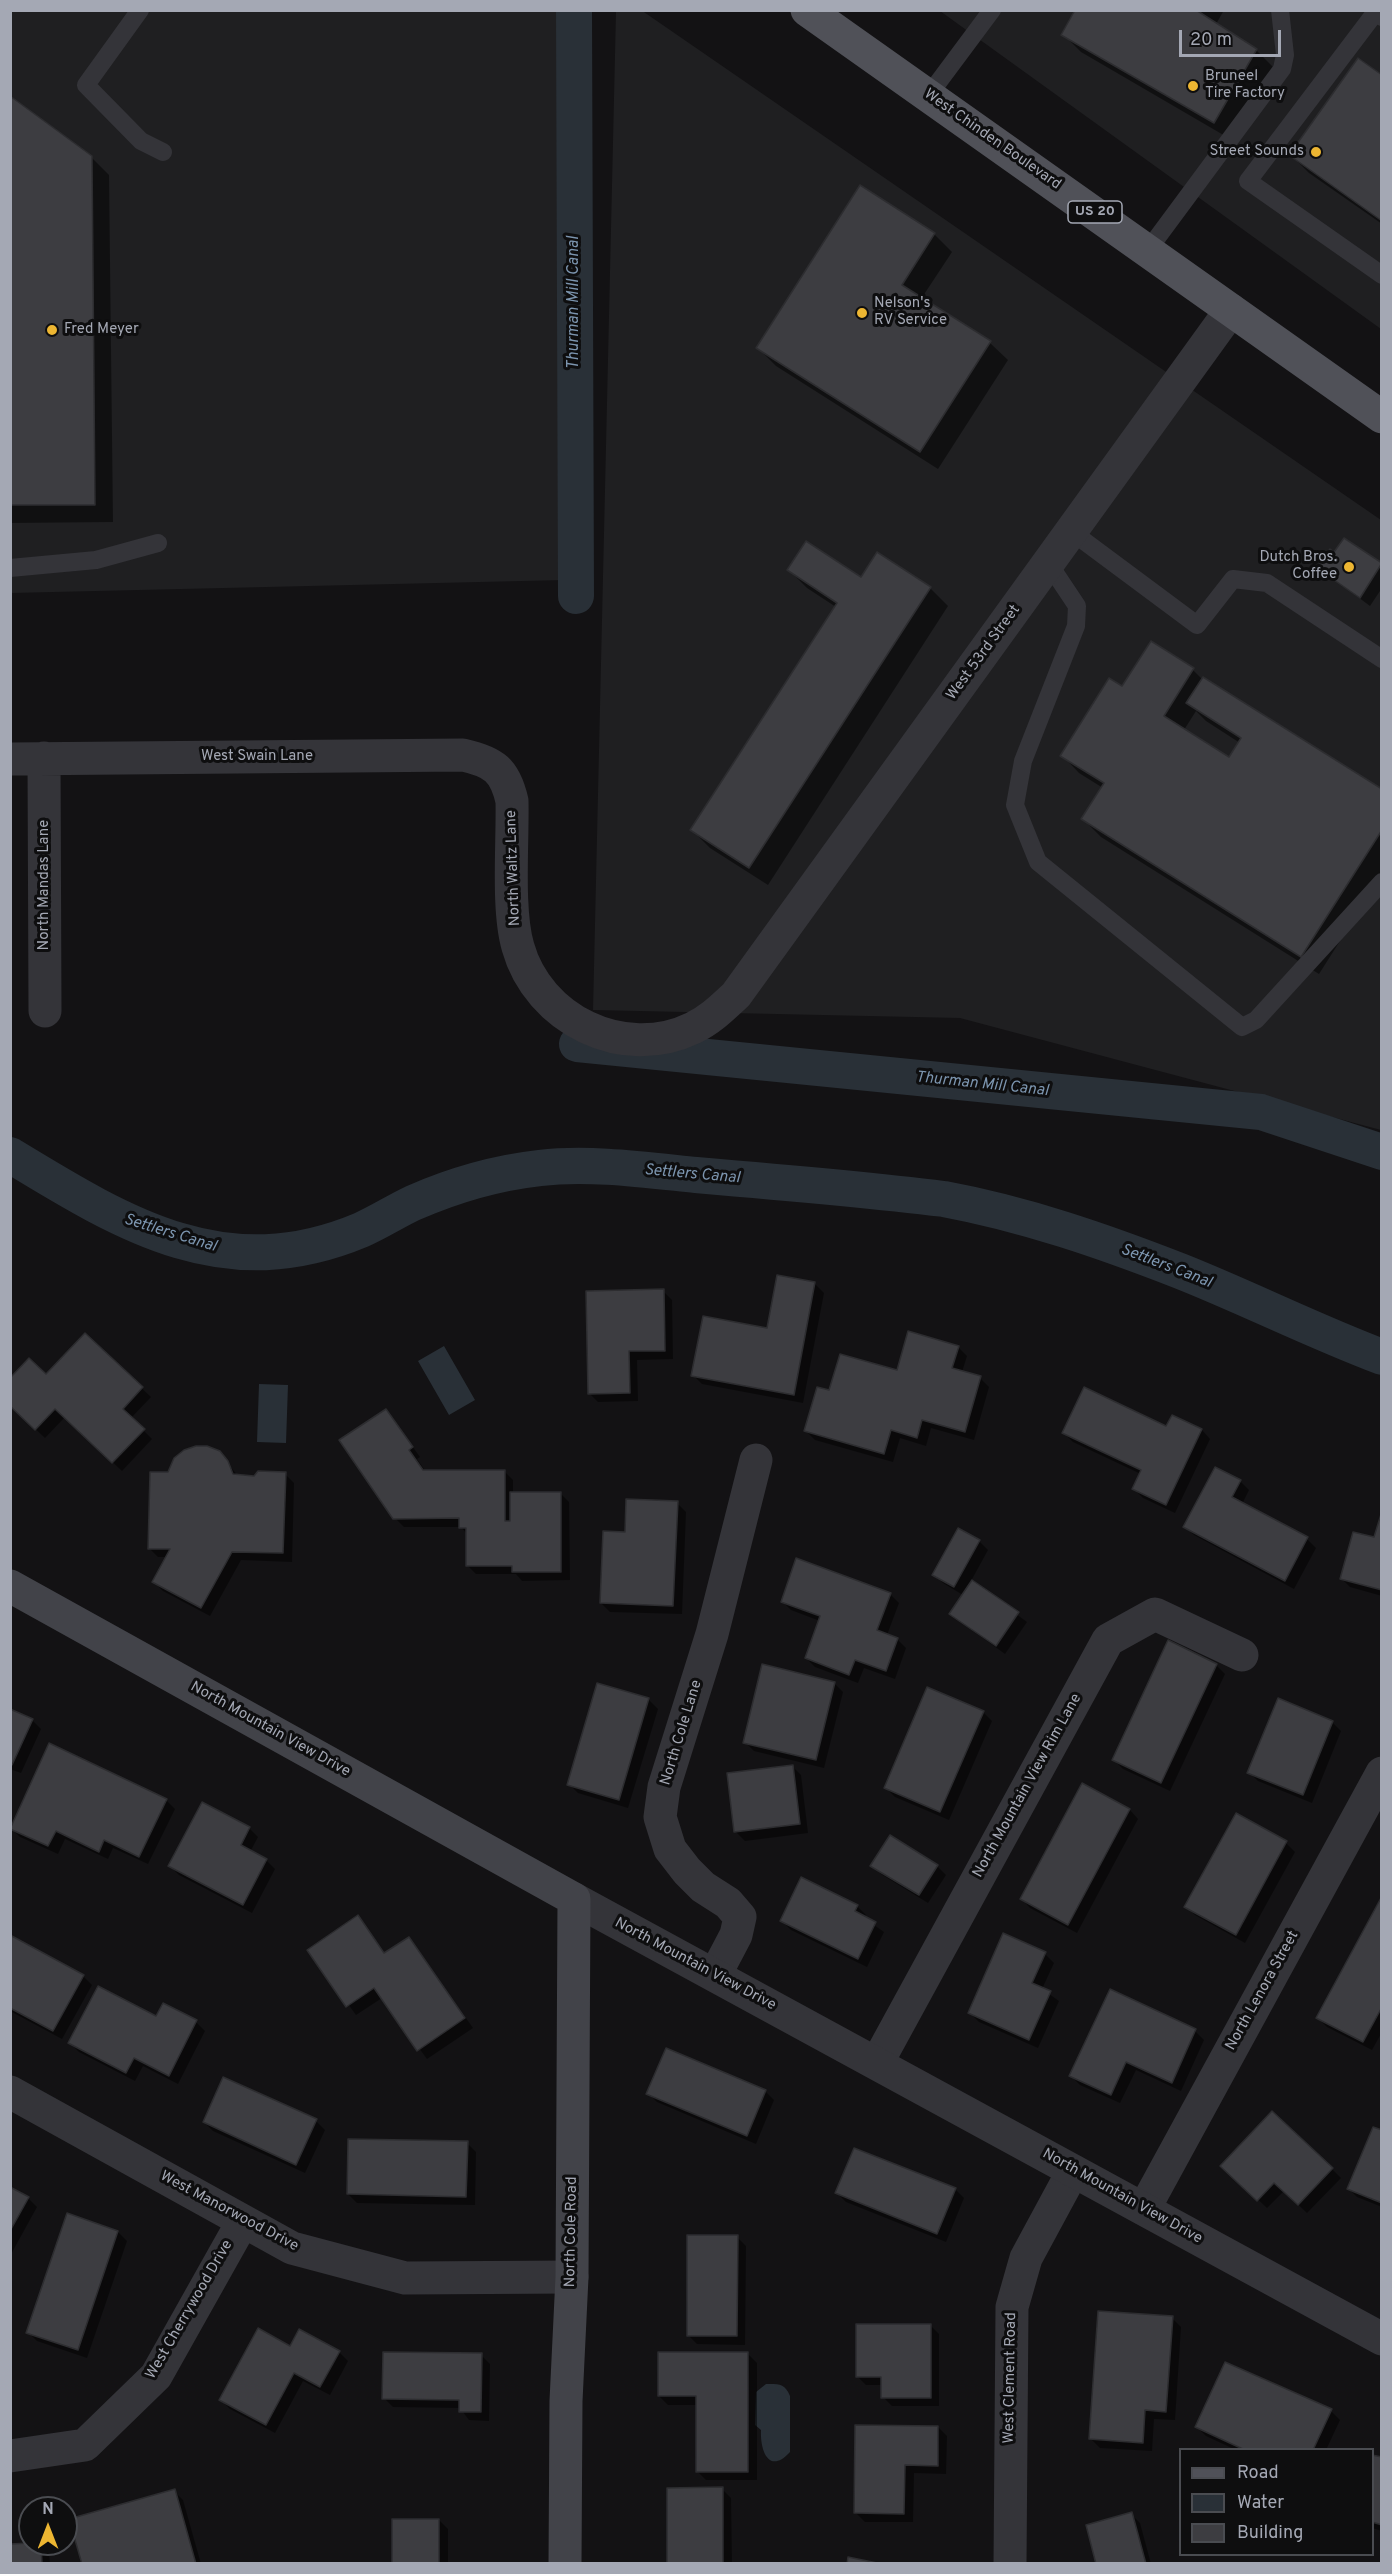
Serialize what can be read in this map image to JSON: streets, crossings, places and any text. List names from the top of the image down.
{
  "streets": {
    "main road": [
      "West Chinden Boulevard",
      "US 20",
      "North Mountain View Drive",
      "North Cole Road"
    ],
    "street": [
      "West 53rd Street",
      "West Swain Lane",
      "North Waltz Lane",
      "North Mandas Lane",
      "North Cole Lane",
      "North Mountain View Rim Lane",
      "North Lenora Street",
      "West Manorwood Drive",
      "West Cherrywood Drive",
      "West Clement Road"
    ]
  },
  "crossings": [
    ["West Chinden Boulevard", "West 53rd Street"],
    ["West 53rd Street", "North Waltz Lane"],
    ["West Swain Lane", "North Waltz Lane"],
    ["West Swain Lane", "North Mandas Lane"],
    ["North Mountain View Drive", "North Cole Lane"],
    ["North Mountain View Drive", "North Mountain View Rim Lane"],
    ["North Mountain View Drive", "North Lenora Street"],
    ["North Mountain View Drive", "North Cole Road"],
    ["North Mountain View Drive", "West Clement Road"],
    ["West Manorwood Drive", "North Cole Road"],
    ["West Manorwood Drive", "West Cherrywood Drive"]
  ],
  "water": ["Thurman Mill Canal", "Settlers Canal"],
  "places": [
    "Bruneel Tire Factory",
    "Street Sounds",
    "Nelson's RV Service",
    "Fred Meyer",
    "Dutch Bros. Coffee"
  ],
  "legend": ["Road", "Water", "Building"],
  "scale_bar": "20 m",
  "north": "top"
}
